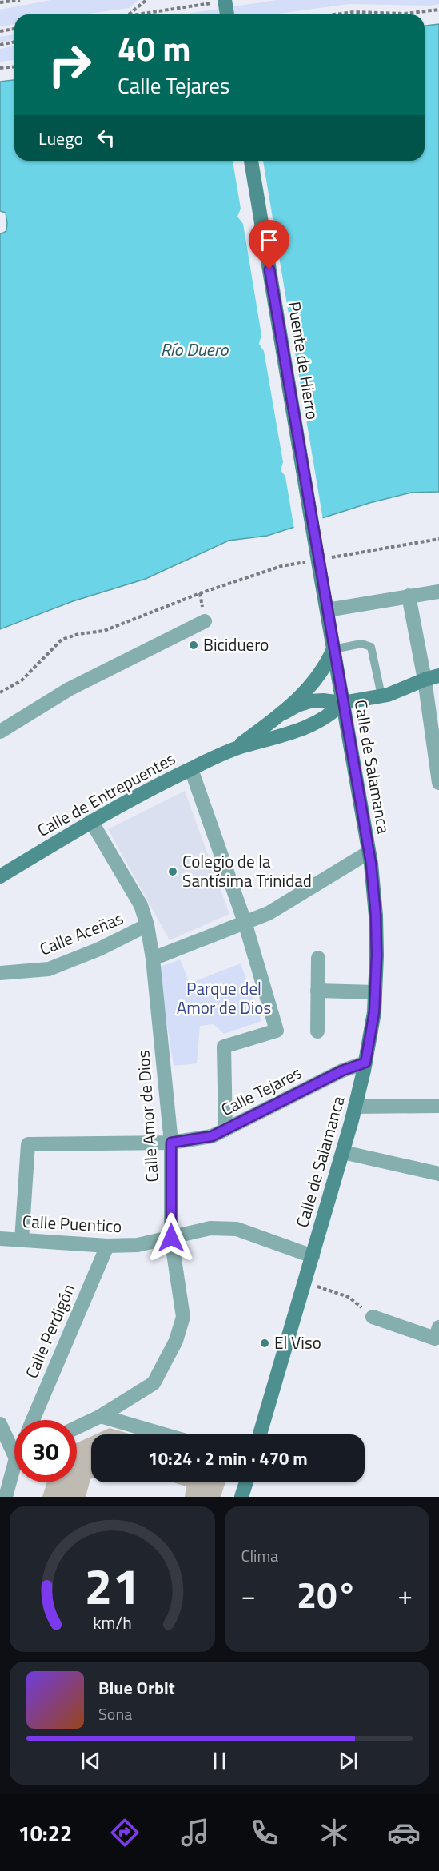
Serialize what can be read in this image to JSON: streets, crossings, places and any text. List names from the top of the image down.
{
  "streets": {
    "main road": ["Puente de Hierro", "Calle de Salamanca", "Calle de Entrepuentes"],
    "street": [
      "Calle Aceñas",
      "Calle Tejares",
      "Calle Amor de Dios",
      "Calle Puentico",
      "Calle Perdigón"
    ]
  },
  "crossings": [
    ["Puente de Hierro", "Calle de Salamanca"],
    ["Calle de Salamanca", "Calle de Entrepuentes"],
    ["Calle de Salamanca", "Calle Tejares"],
    ["Calle de Salamanca", "Calle Puentico"],
    ["Calle de Entrepuentes", "Calle Amor de Dios"],
    ["Calle Aceñas", "Calle Amor de Dios"],
    ["Calle Tejares", "Calle Amor de Dios"],
    ["Calle Tejares", "Calle Puentico"],
    ["Calle Amor de Dios", "Calle Puentico"],
    ["Calle Puentico", "Calle Perdigón"]
  ],
  "water": ["Río Duero"],
  "parks": ["Parque del Amor de Dios"],
  "places": ["Biciduero", "Colegio de la Santísima Trinidad", "El Viso"],
  "page": {
    "turn": ["40 m", "Calle Tejares"],
    "then": "Luego",
    "limit": "30",
    "trip": "10:24 · 2 min · 470 m",
    "tile": "Clima",
    "heat": ["−", "20°", "+"],
    "song": ["Blue Orbit", "Sona"],
    "tabs": "10:22",
    "gauge": ["21", "km/h"]
  }
}
